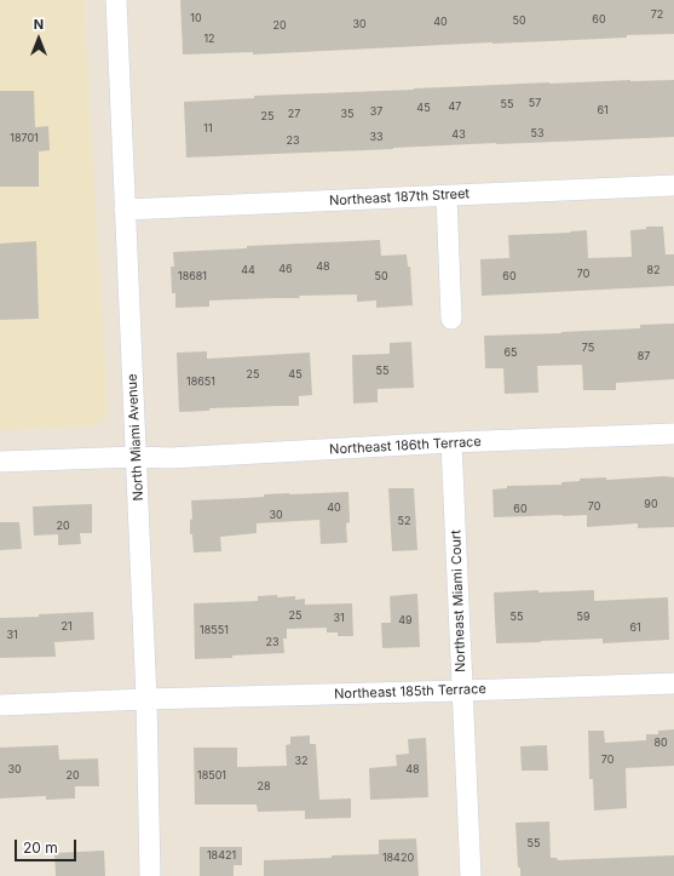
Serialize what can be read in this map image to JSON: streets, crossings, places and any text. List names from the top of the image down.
{
  "streets": {
    "street": [
      "Northeast 187th Street",
      "North Miami Avenue",
      "Northeast 186th Terrace",
      "Northeast Miami Court",
      "Northeast 185th Terrace"
    ]
  },
  "crossings": [
    ["Northeast 187th Street", "North Miami Avenue"],
    ["North Miami Avenue", "Northeast 186th Terrace"],
    ["North Miami Avenue", "Northeast 185th Terrace"],
    ["Northeast 186th Terrace", "Northeast Miami Court"],
    ["Northeast Miami Court", "Northeast 185th Terrace"]
  ],
  "house_numbers": [
    "72",
    "10",
    "60",
    "50",
    "40",
    "30",
    "20",
    "12",
    "57",
    "55",
    "47",
    "45",
    "61",
    "37",
    "27",
    "35",
    "25",
    "11",
    "53",
    "43",
    "33",
    "18701",
    "23",
    "48",
    "46",
    "44",
    "82",
    "70",
    "18681",
    "50",
    "60",
    "75",
    "65",
    "87",
    "55",
    "25",
    "45",
    "18651",
    "90",
    "70",
    "40",
    "60",
    "30",
    "52",
    "20",
    "25",
    "55",
    "59",
    "31",
    "49",
    "21",
    "61",
    "18551",
    "31",
    "23",
    "80",
    "70",
    "32",
    "30",
    "48",
    "20",
    "18501",
    "28",
    "55",
    "18421",
    "18420"
  ],
  "scale_bar": "20 m",
  "north": "top"
}
